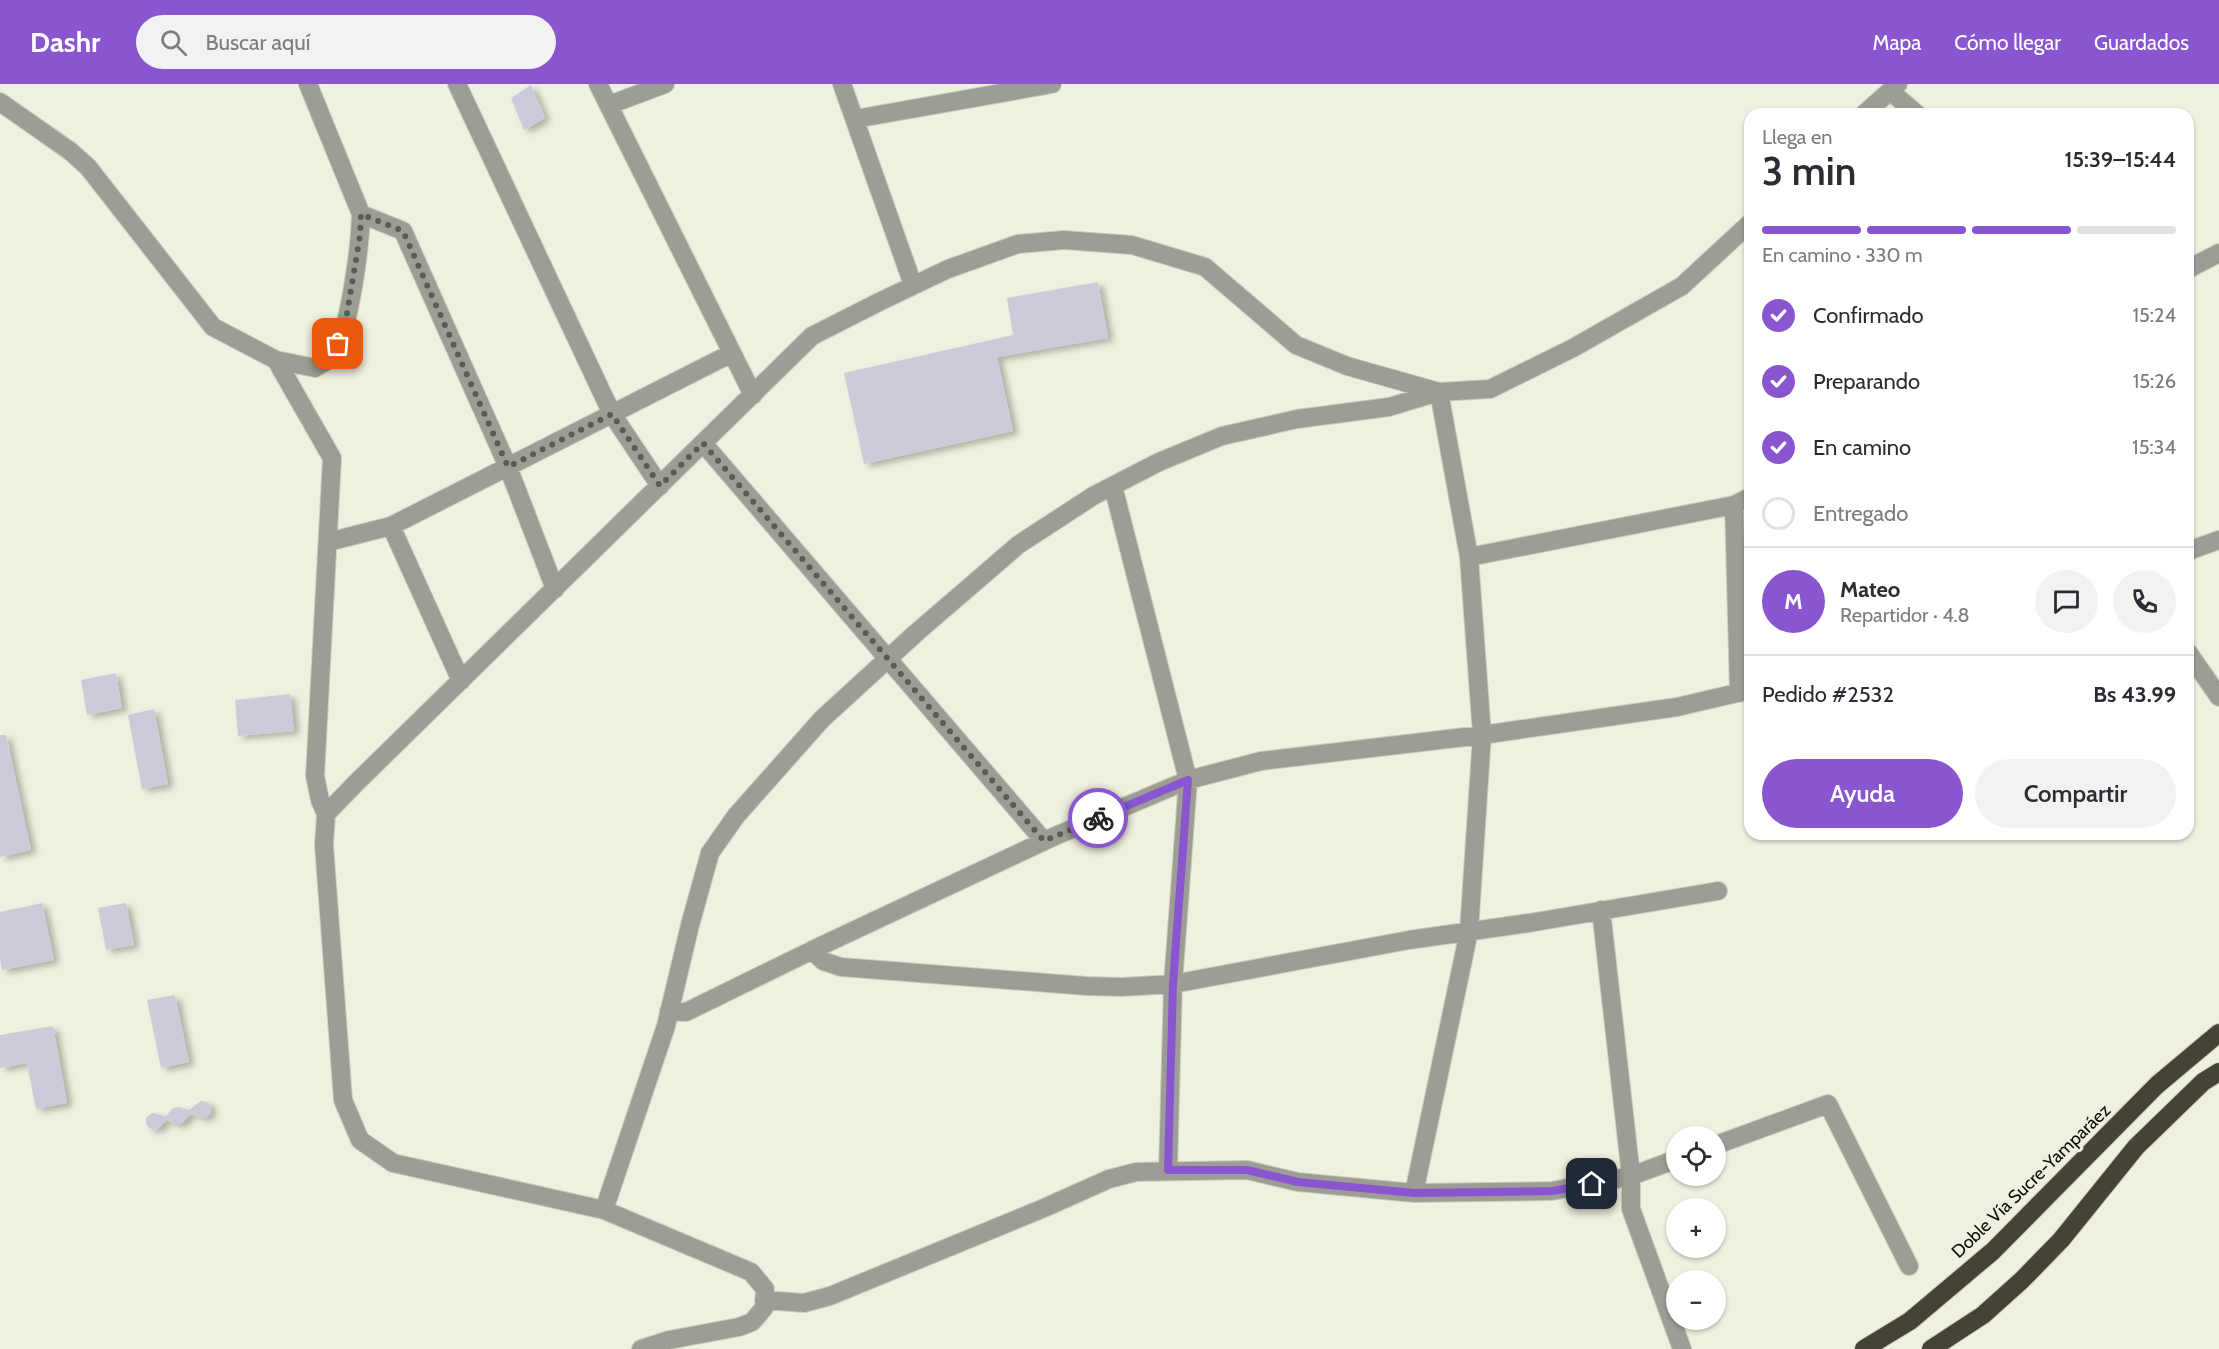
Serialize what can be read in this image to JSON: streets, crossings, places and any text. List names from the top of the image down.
{
  "streets": {
    "highway": ["Doble Vía Sucre-Yamparáez"]
  },
  "page": {
    "header": "Dashr",
    "search": "Buscar aquí",
    "nav": ["Mapa", "Cómo llegar", "Guardados"],
    "heading": ["3 min", "Llega en", "15:39–15:44"],
    "panel": [
      "Mateo",
      "Repartidor · 4.8",
      "Pedido #2532",
      "Bs 43.99"
    ],
    "bar": "En camino · 330 m",
    "list": [
      ["Confirmado", "15:24"],
      ["Preparando", "15:26"],
      ["En camino", "15:34"],
      "Entregado"
    ],
    "round": "M",
    "buttons": ["Ayuda", "Compartir"],
    "map_buttons": ["+", "−"]
  }
}
